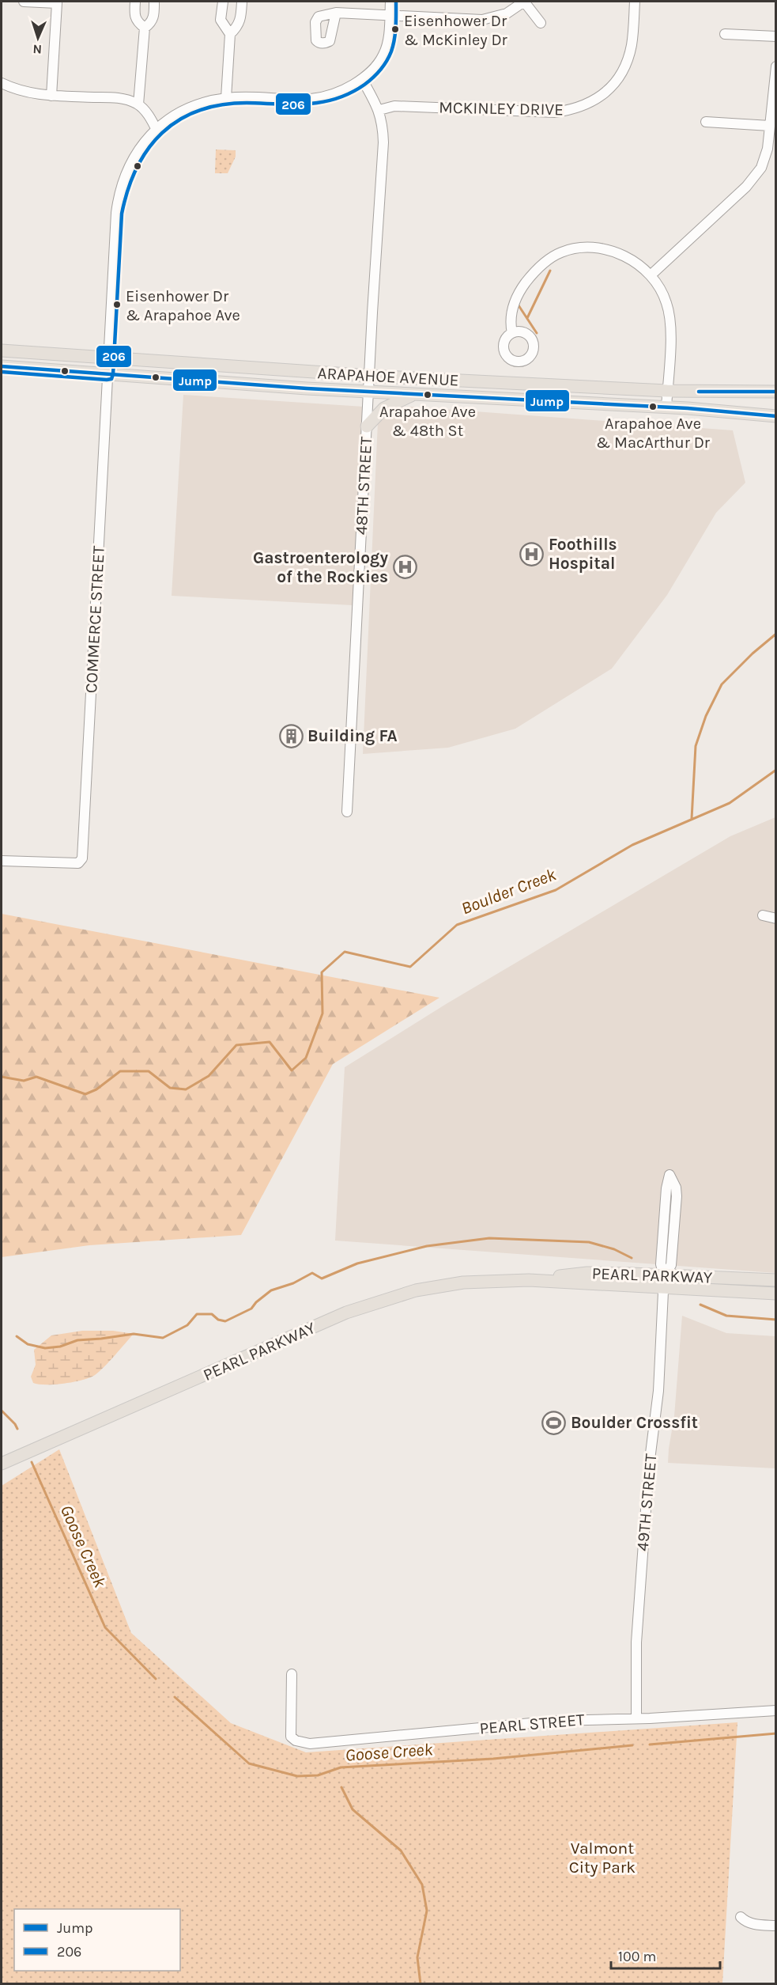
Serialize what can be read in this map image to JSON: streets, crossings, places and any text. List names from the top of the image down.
{
  "streets": {
    "main road": ["ARAPAHOE AVENUE", "PEARL PARKWAY"],
    "street": [
      "MCKINLEY DRIVE",
      "48TH STREET",
      "COMMERCE STREET",
      "49TH STREET",
      "PEARL STREET"
    ]
  },
  "crossings": [
    ["MCKINLEY DRIVE", "48TH STREET"],
    ["ARAPAHOE AVENUE", "48TH STREET"],
    ["ARAPAHOE AVENUE", "COMMERCE STREET"],
    ["48TH STREET", "COMMERCE STREET"],
    ["PEARL PARKWAY", "49TH STREET"],
    ["49TH STREET", "PEARL STREET"]
  ],
  "water": ["Boulder Creek", "Goose Creek"],
  "parks": ["Valmont City Park"],
  "places": {
    "other": [
      "Eisenhower Dr & McKinley Dr",
      "Eisenhower Dr & Arapahoe Ave",
      "Arapahoe Ave & 48th St",
      "Arapahoe Ave & MacArthur Dr"
    ],
    "hospital": ["Foothills Hospital", "Gastroenterology of the Rockies"],
    "building": ["Building FA"],
    "sports": ["Boulder Crossfit"]
  },
  "lines": ["transit line 206", "transit line Jump"],
  "legend": ["Jump", "206"],
  "scale_bar": "100 m",
  "north": "bottom"
}
